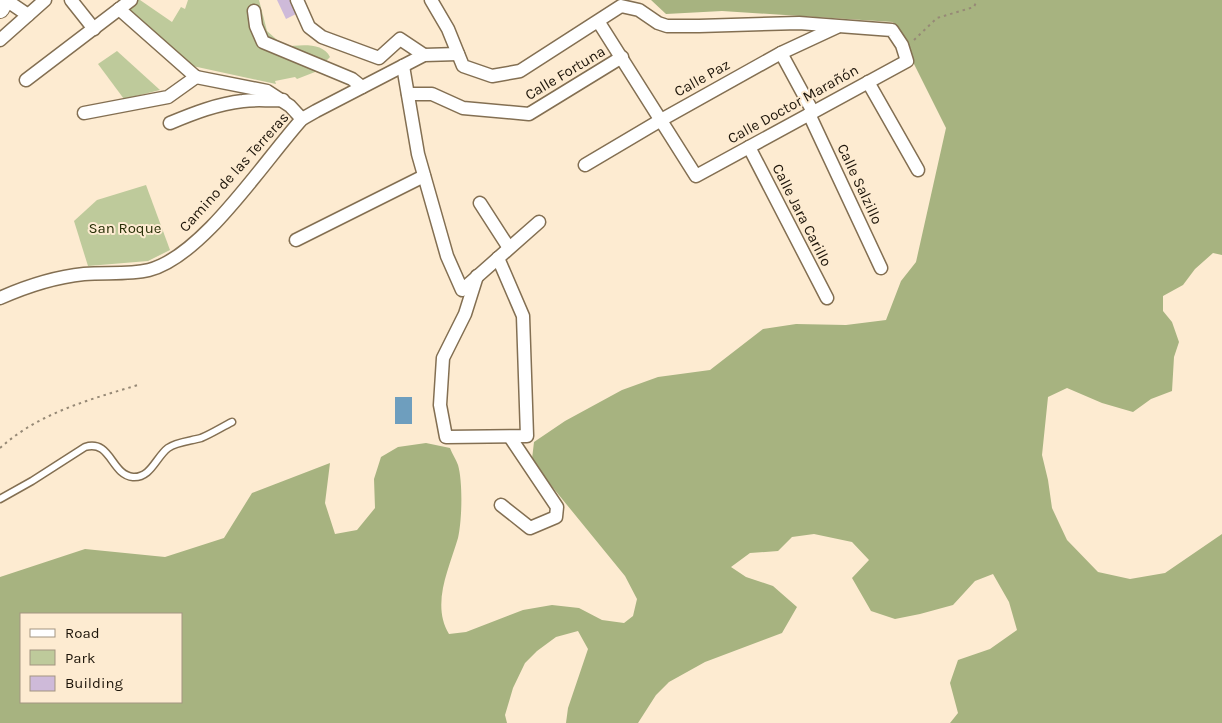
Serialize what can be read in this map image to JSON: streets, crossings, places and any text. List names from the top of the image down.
{
  "streets": {
    "street": [
      "Calle Fortuna",
      "Calle Paz",
      "Calle Doctor Marañón",
      "Camino de las Terreras",
      "Calle Salzillo",
      "Calle Jara Carillo"
    ]
  },
  "crossings": [
    ["Calle Paz", "Calle Doctor Marañón"],
    ["Calle Paz", "Calle Salzillo"],
    ["Calle Doctor Marañón", "Calle Salzillo"],
    ["Calle Doctor Marañón", "Calle Jara Carillo"]
  ],
  "parks": ["San Roque"],
  "legend": ["Road", "Park", "Building"]
}
